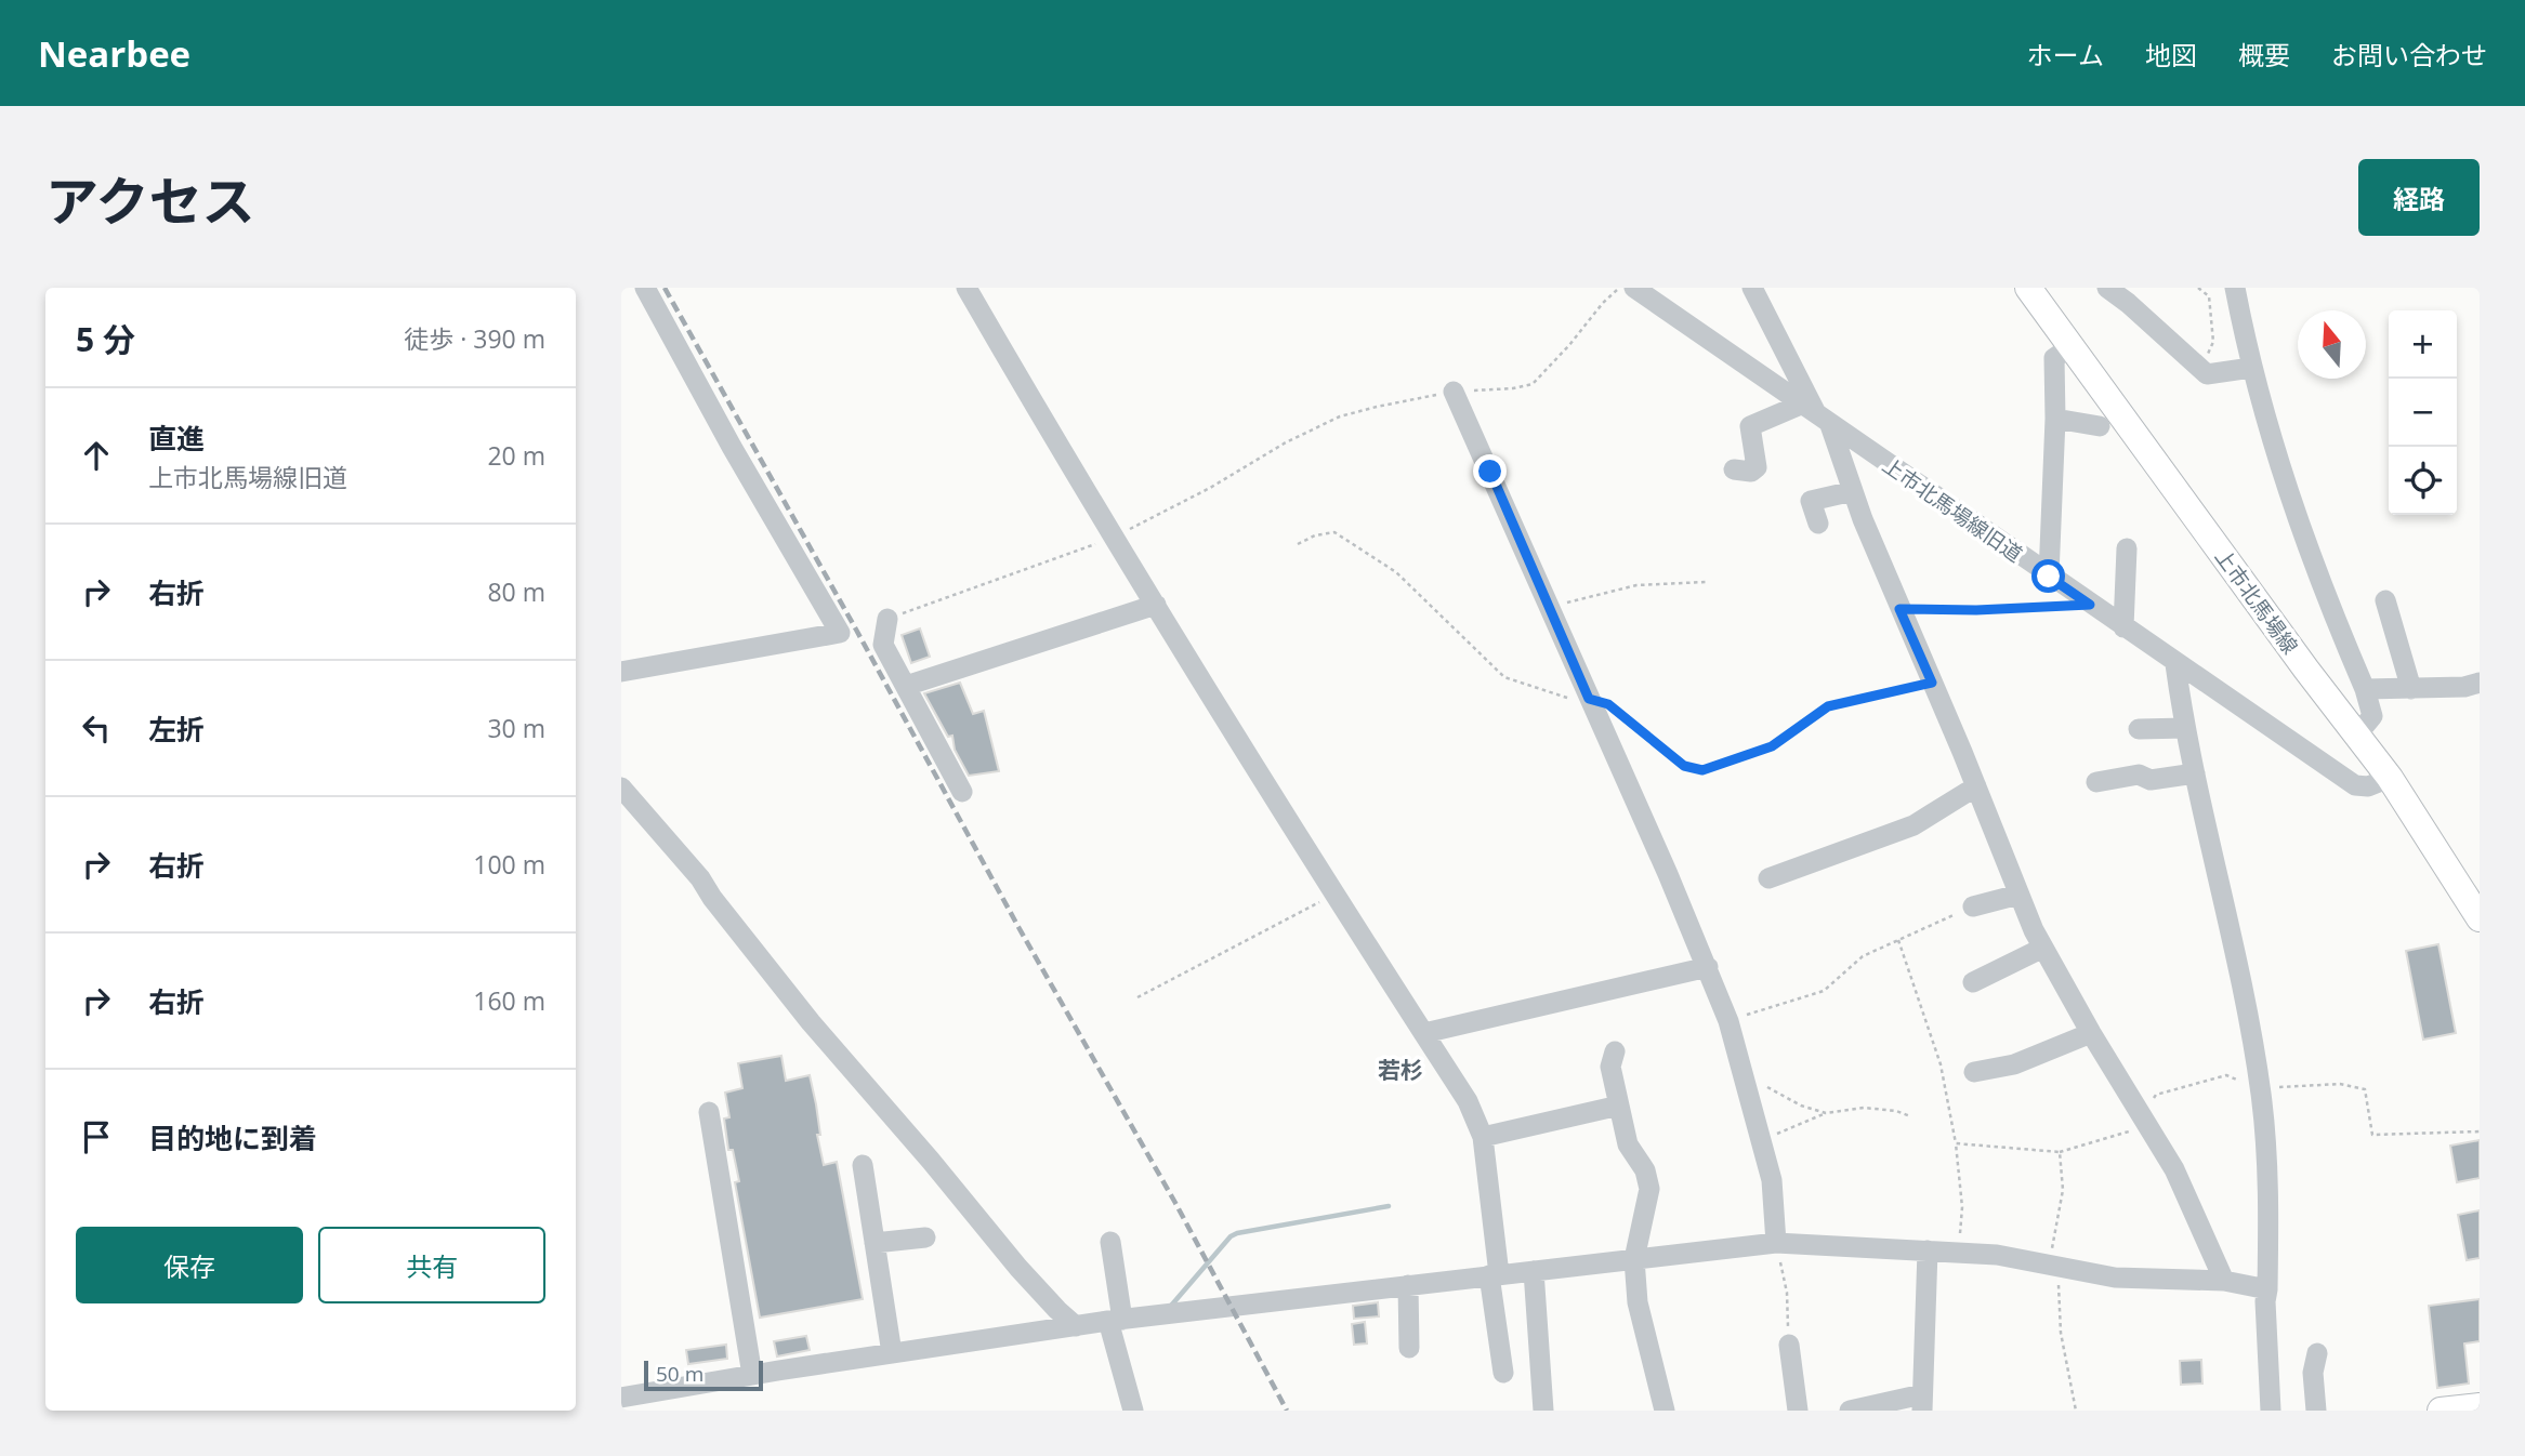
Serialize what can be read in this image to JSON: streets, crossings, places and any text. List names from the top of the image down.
{
  "streets": {
    "main road": ["上市北馬場線"],
    "street": ["上市北馬場線旧道"]
  },
  "crossings": [
    ["上市北馬場線旧道", "上市北馬場線"]
  ],
  "districts": ["若杉"],
  "scale_bar": "50 m",
  "north": "top",
  "page": {
    "header": "Nearbee",
    "nav": [
      "ホーム",
      "地図",
      "概要",
      "お問い合わせ"
    ],
    "title": "アクセス",
    "buttons": [
      "経路",
      ["保存", "共有"]
    ],
    "heading": ["5 分", "徒歩 · 390 m"],
    "map_buttons": ["+", "−"],
    "list": [
      ["直進", "上市北馬場線旧道", "20 m"],
      ["右折", "80 m"],
      ["左折", "30 m"],
      ["右折", "100 m"],
      ["右折", "160 m"],
      "目的地に到着"
    ],
    "scale": "50 m"
  }
}
